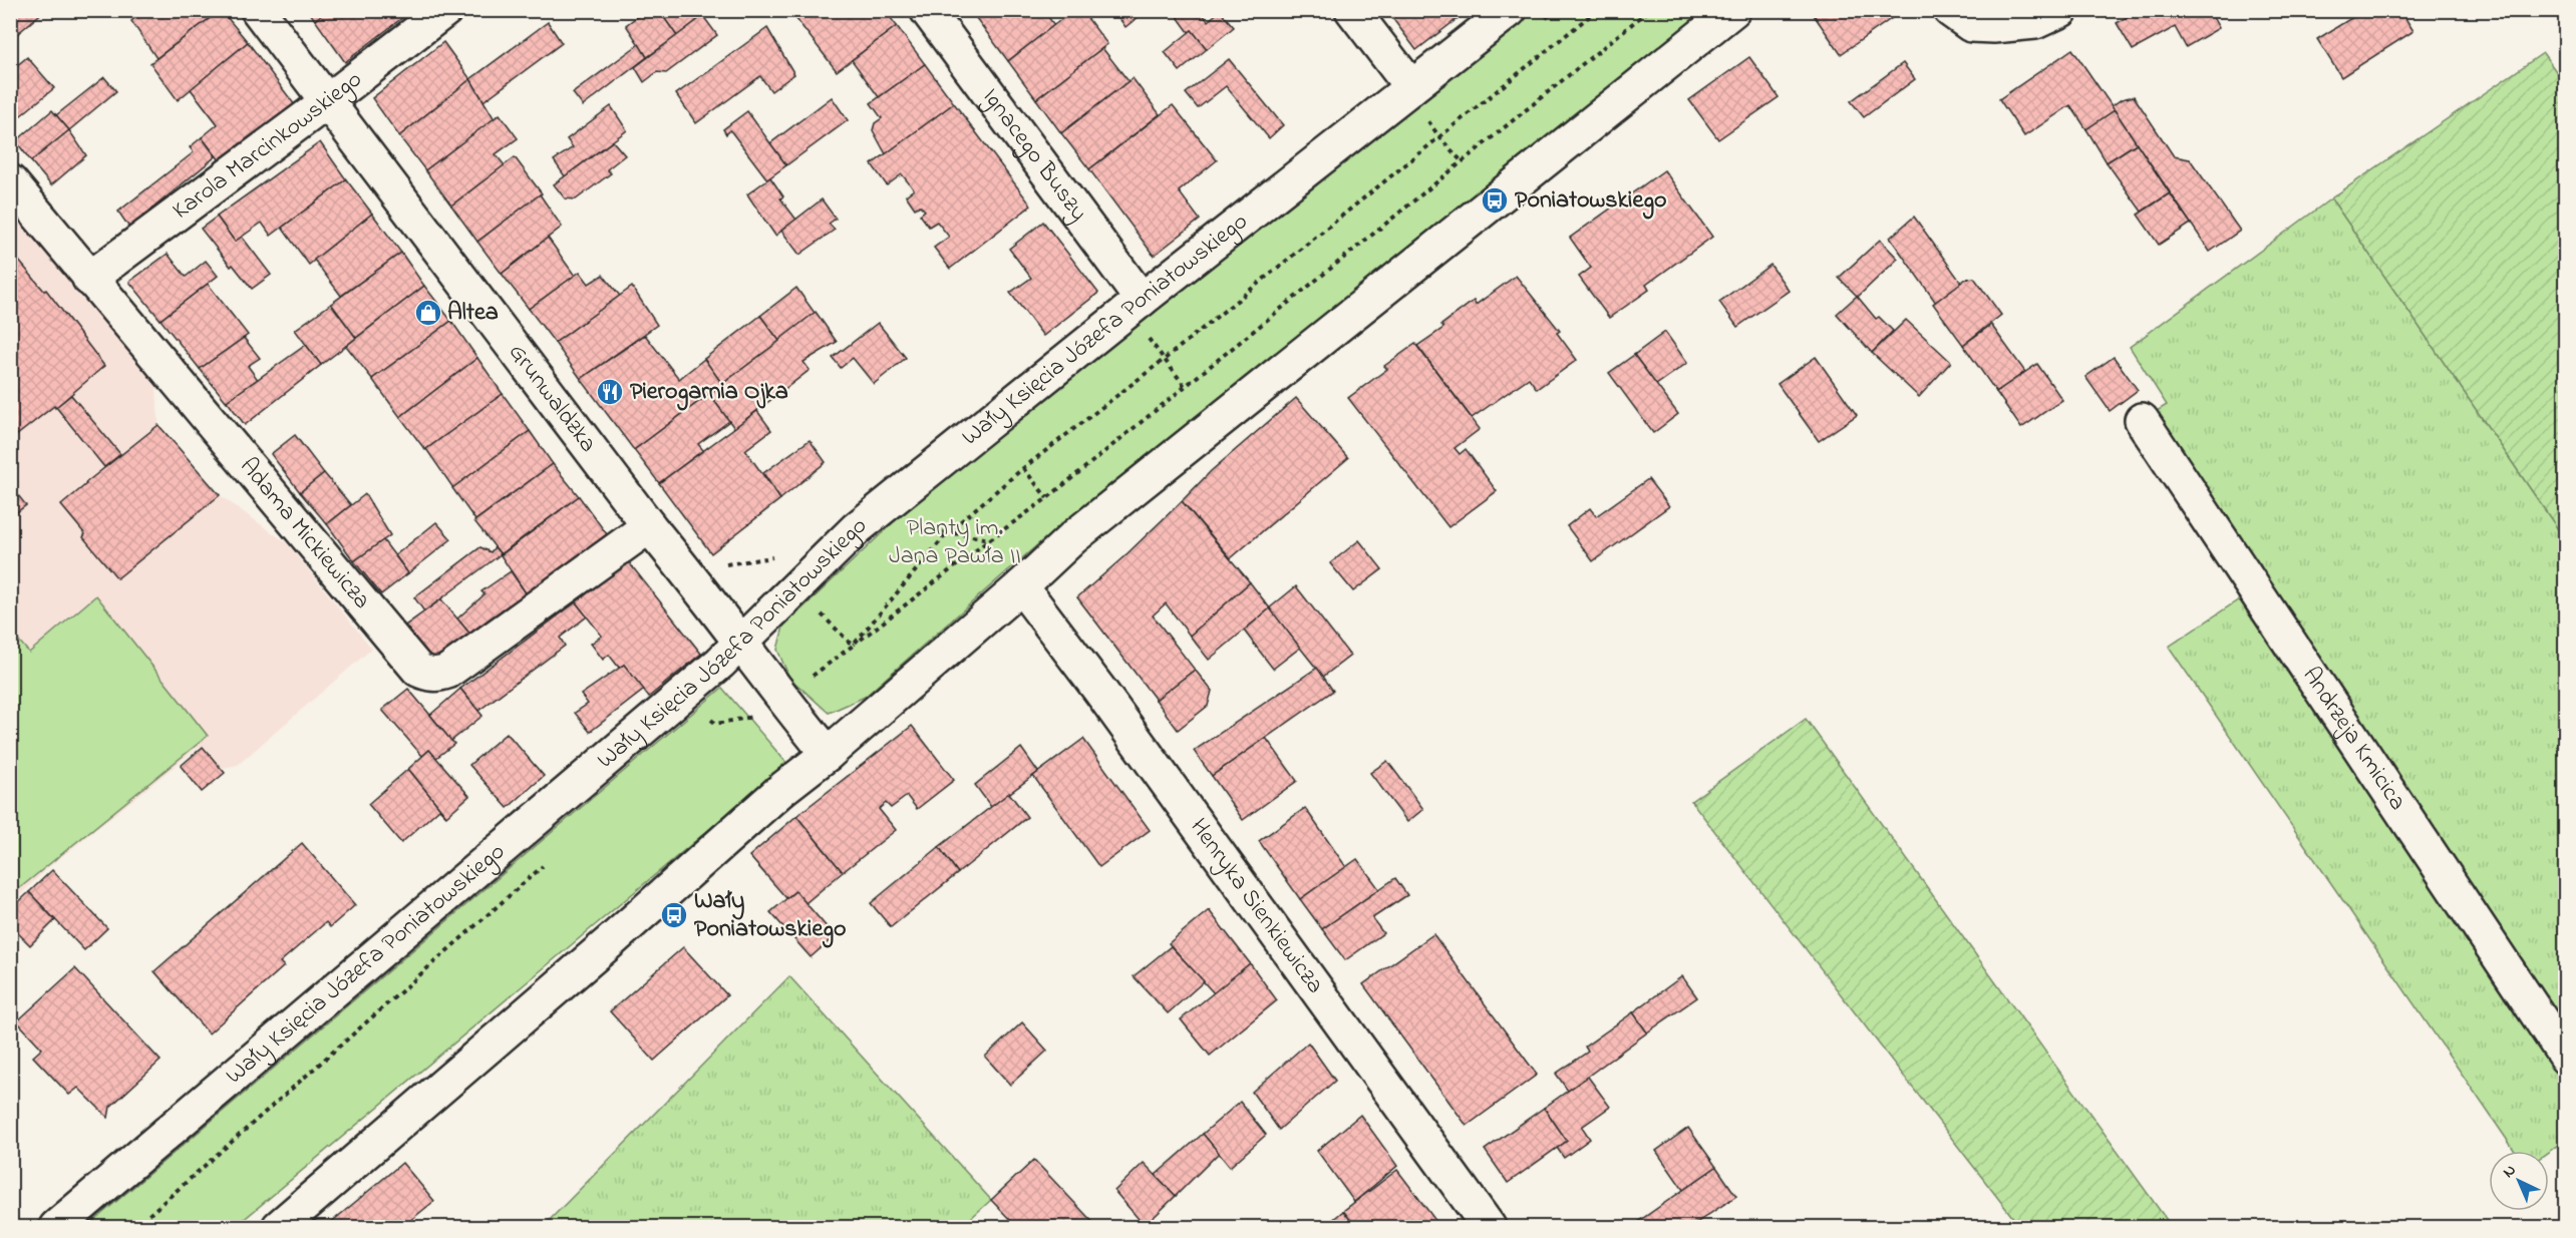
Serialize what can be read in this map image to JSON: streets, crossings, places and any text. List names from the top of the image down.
{
  "streets": {
    "street": [
      "Karola Marcinkowskiego",
      "Ignacego Buszy",
      "Wały Księcia Józefa Poniatowskiego",
      "Grunwaldzka",
      "Adama Mickiewicza",
      "Andrzeja Kmicica",
      "Henryka Sienkiewicza"
    ]
  },
  "crossings": [
    ["Karola Marcinkowskiego", "Grunwaldzka"],
    ["Karola Marcinkowskiego", "Adama Mickiewicza"],
    ["Ignacego Buszy", "Wały Księcia Józefa Poniatowskiego"],
    ["Wały Księcia Józefa Poniatowskiego", "Grunwaldzka"],
    ["Grunwaldzka", "Adama Mickiewicza"]
  ],
  "parks": ["Planty im. Jana Pawła II"],
  "places": {
    "bus stop": ["Poniatowskiego", "Wały Poniatowskiego"],
    "shop": ["Altea"],
    "restaurant": ["Pierogarnia Ojka"]
  },
  "north": "top left"
}
